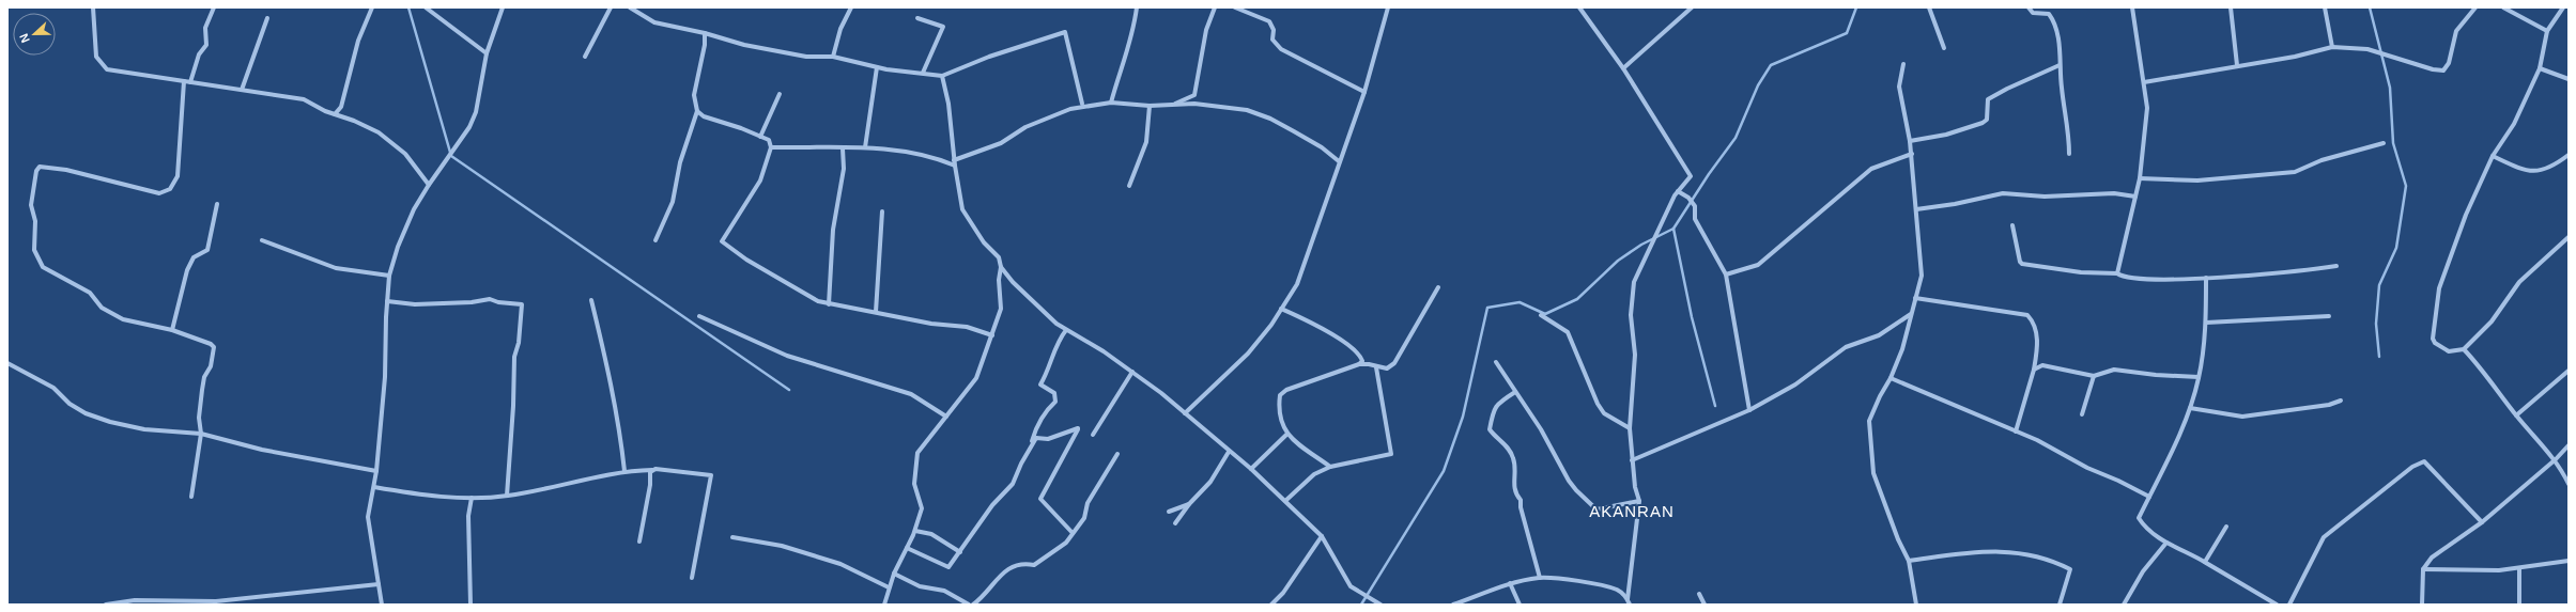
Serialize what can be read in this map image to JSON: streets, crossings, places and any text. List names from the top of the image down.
{
  "districts": ["AKANRAN"],
  "north": "left"
}
